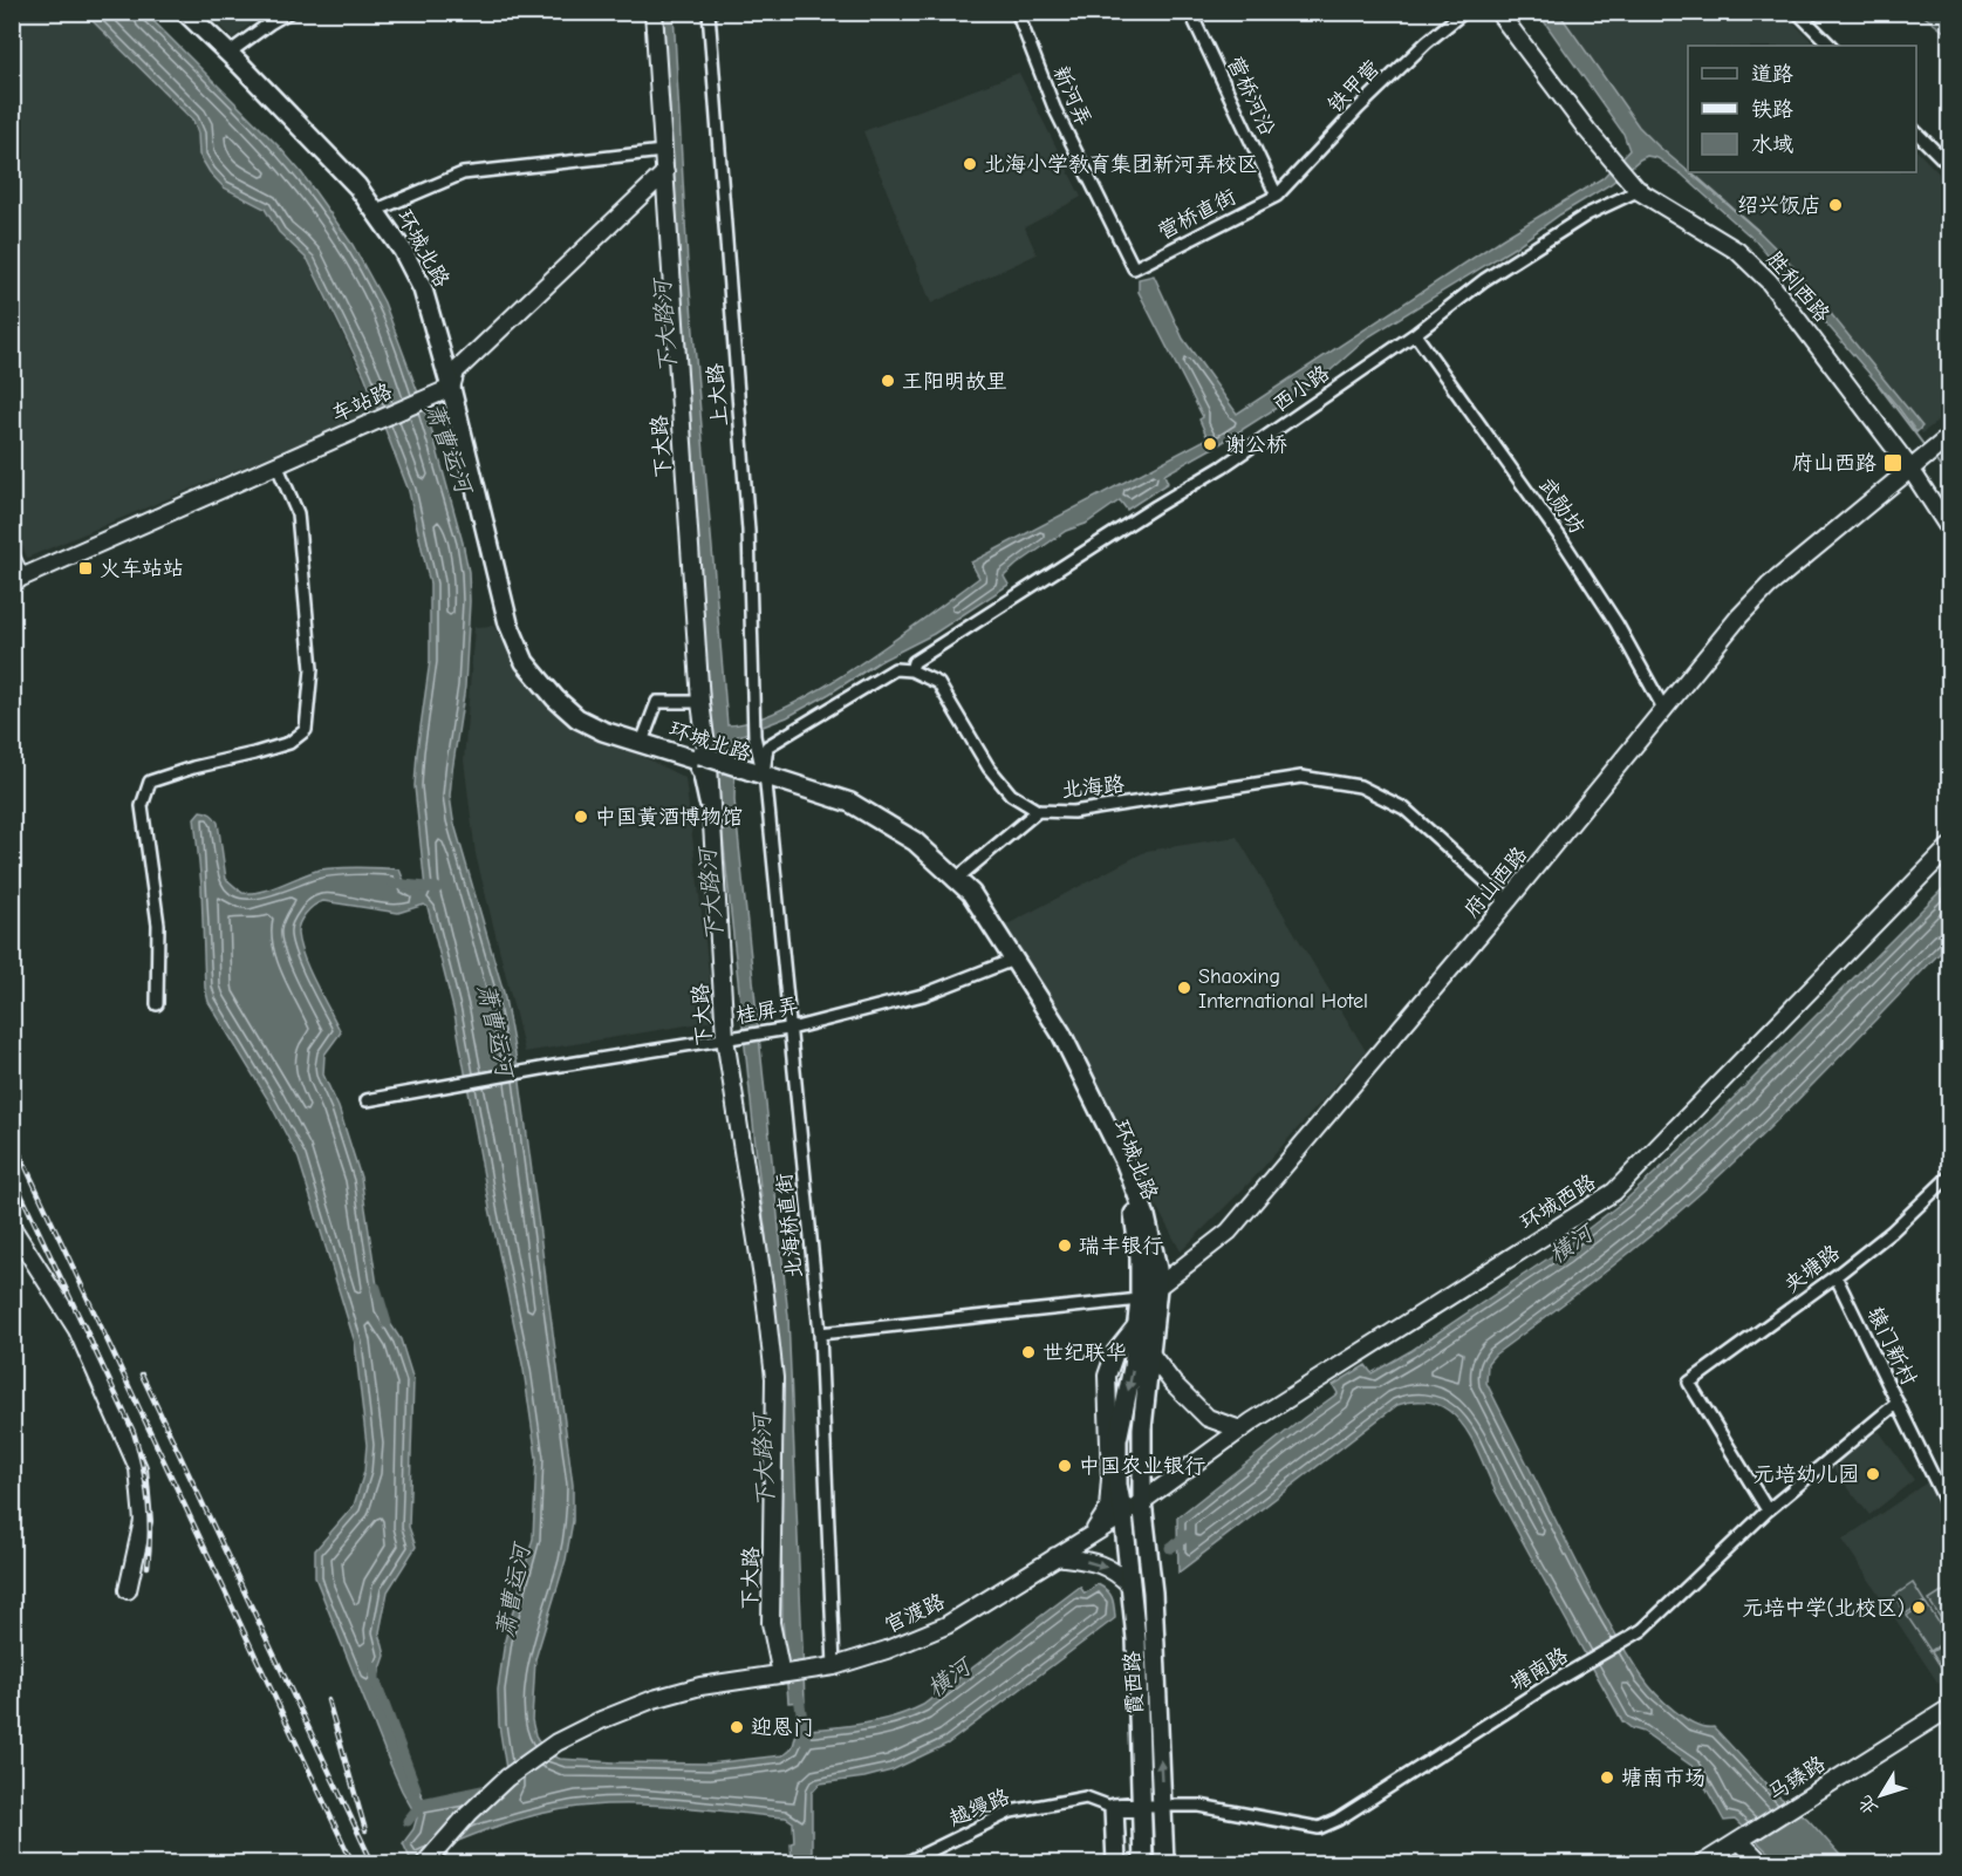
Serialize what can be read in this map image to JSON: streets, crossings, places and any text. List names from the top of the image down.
{
  "streets": {
    "main road": ["环城北路", "霞西路"],
    "street": [
      "铁甲营",
      "新河弄",
      "营桥河沿",
      "营桥直街",
      "胜利西路",
      "西小路",
      "上大路",
      "车站路",
      "下大路",
      "武勋坊",
      "北海路",
      "府山西路",
      "桂屏弄",
      "环城西路",
      "北海桥直街",
      "夹塘路",
      "辕门新村",
      "官渡路",
      "塘南路",
      "马臻路",
      "越缦路"
    ]
  },
  "crossings": [
    ["铁甲营", "营桥河沿"],
    ["铁甲营", "营桥直街"],
    ["新河弄", "营桥直街"],
    ["营桥河沿", "营桥直街"],
    ["环城北路", "上大路"],
    ["环城北路", "车站路"],
    ["环城北路", "府山西路"],
    ["环城北路", "桂屏弄"],
    ["环城北路", "环城西路"],
    ["环城北路", "北海桥直街"],
    ["环城北路", "官渡路"],
    ["环城北路", "霞西路"],
    ["胜利西路", "西小路"],
    ["胜利西路", "府山西路"],
    ["西小路", "武勋坊"],
    ["西小路", "北海路"],
    ["上大路", "北海桥直街"],
    ["车站路", "下大路"],
    ["下大路", "桂屏弄"],
    ["下大路", "官渡路"],
    ["武勋坊", "府山西路"],
    ["北海路", "府山西路"],
    ["桂屏弄", "北海桥直街"],
    ["环城西路", "官渡路"],
    ["环城西路", "霞西路"],
    ["北海桥直街", "官渡路"],
    ["夹塘路", "辕门新村"],
    ["夹塘路", "塘南路"],
    ["辕门新村", "塘南路"],
    ["官渡路", "霞西路"],
    ["塘南路", "霞西路"]
  ],
  "water": ["下大路河", "萧曹运河", "横河"],
  "places": {
    "other": [
      "北海小学教育集团新河弄校区",
      "绍兴饭店",
      "王阳明故里",
      "谢公桥",
      "中国黄酒博物馆",
      "Shaoxing International Hotel",
      "瑞丰银行",
      "世纪联华",
      "中国农业银行",
      "元培幼儿园",
      "元培中学(北校区)",
      "迎恩门",
      "塘南市场"
    ],
    "transit": ["府山西路", "火车站站"]
  },
  "legend": ["道路", "铁路", "水域"],
  "north": "bottom left"
}
